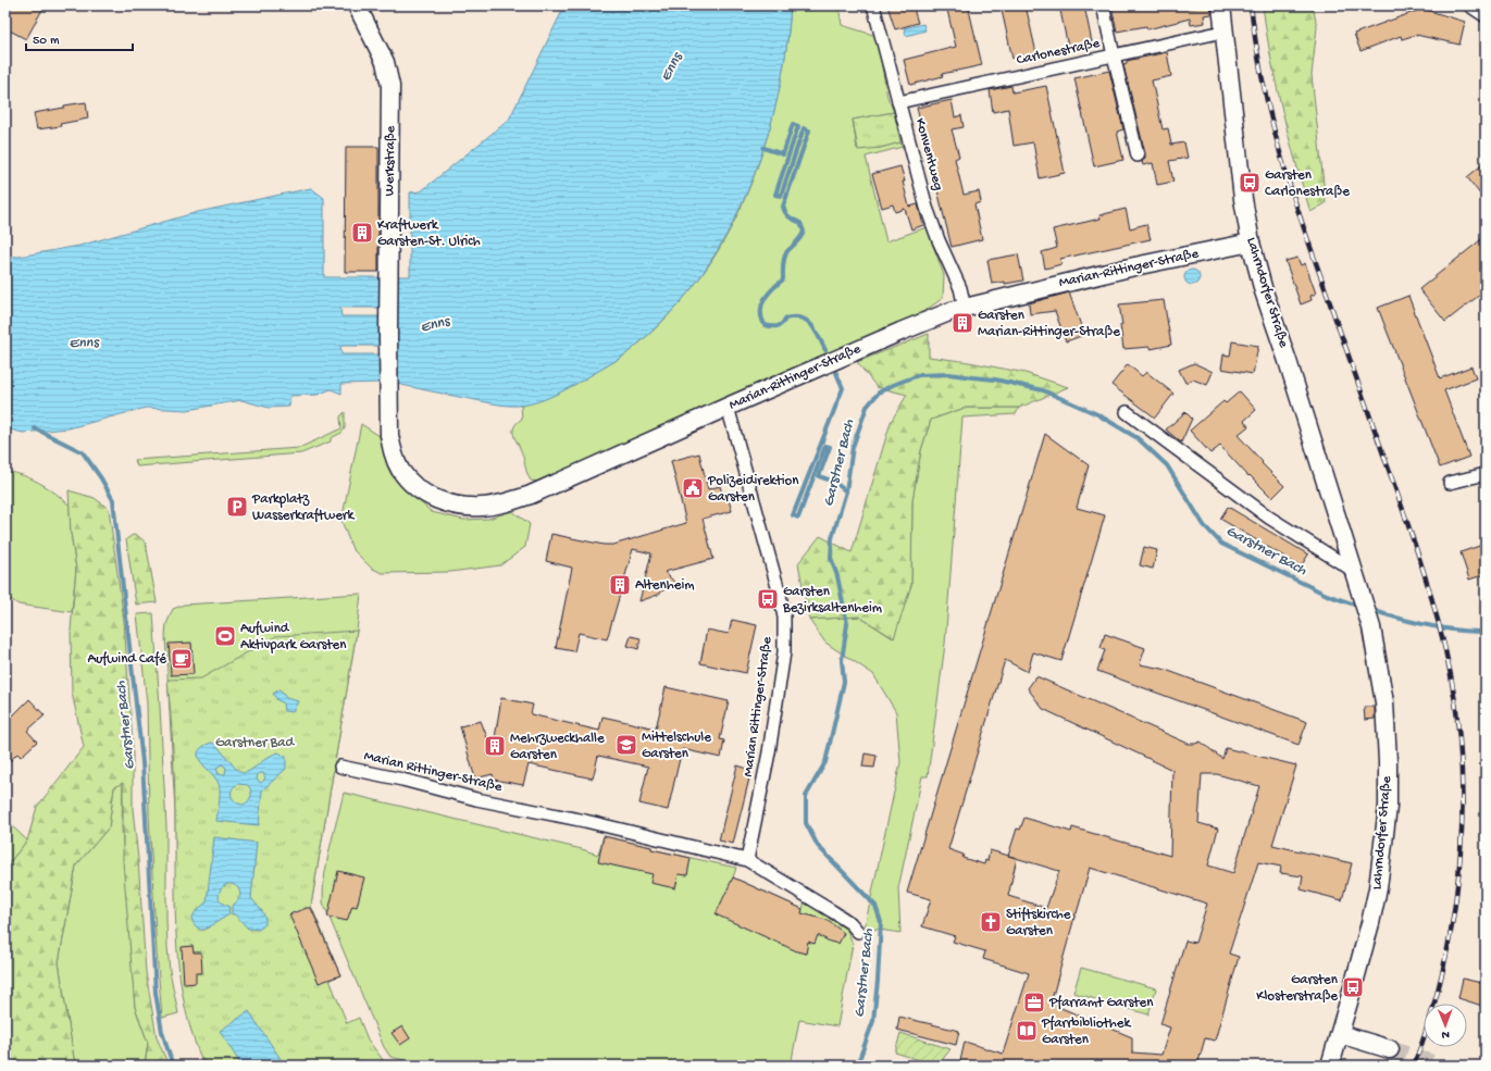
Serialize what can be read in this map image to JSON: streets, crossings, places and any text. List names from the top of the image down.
{
  "streets": {
    "street": [
      "Carlonestraße",
      "Konventweg",
      "Werkstraße",
      "Marian-Rittinger-Straße",
      "Lahrndorfer Straße",
      "Marian Rittinger-Straße"
    ]
  },
  "crossings": [
    ["Carlonestraße", "Konventweg"],
    ["Carlonestraße", "Lahrndorfer Straße"],
    ["Konventweg", "Marian-Rittinger-Straße"],
    ["Werkstraße", "Marian-Rittinger-Straße"],
    ["Marian-Rittinger-Straße", "Lahrndorfer Straße"],
    ["Marian-Rittinger-Straße", "Marian Rittinger-Straße"]
  ],
  "water": ["Enns", "Garstner Bach"],
  "parks": ["Garstner Bad"],
  "places": {
    "bus stop": ["Garsten Carlonestraße", "Garsten Bezirksaltenheim", "Garsten Klosterstraße"],
    "building": [
      "Kraftwerk Garsten-St. Ulrich",
      "Garsten Marian-Rittinger-Straße",
      "Altenheim",
      "Mehrzweckhalle Garsten"
    ],
    "public building": ["Polizeidirektion Garsten"],
    "parking": ["Parkplatz Wasserkraftwerk"],
    "sports": ["Aufwind Aktivpark Garsten"],
    "cafe": ["Aufwind Café"],
    "school or university": ["Mittelschule Garsten"],
    "church": ["Stiftskirche Garsten"],
    "office": ["Pfarramt Garsten"],
    "library": ["Pfarrbibliothek Garsten"]
  },
  "scale_bar": "50 m",
  "north": "bottom"
}
